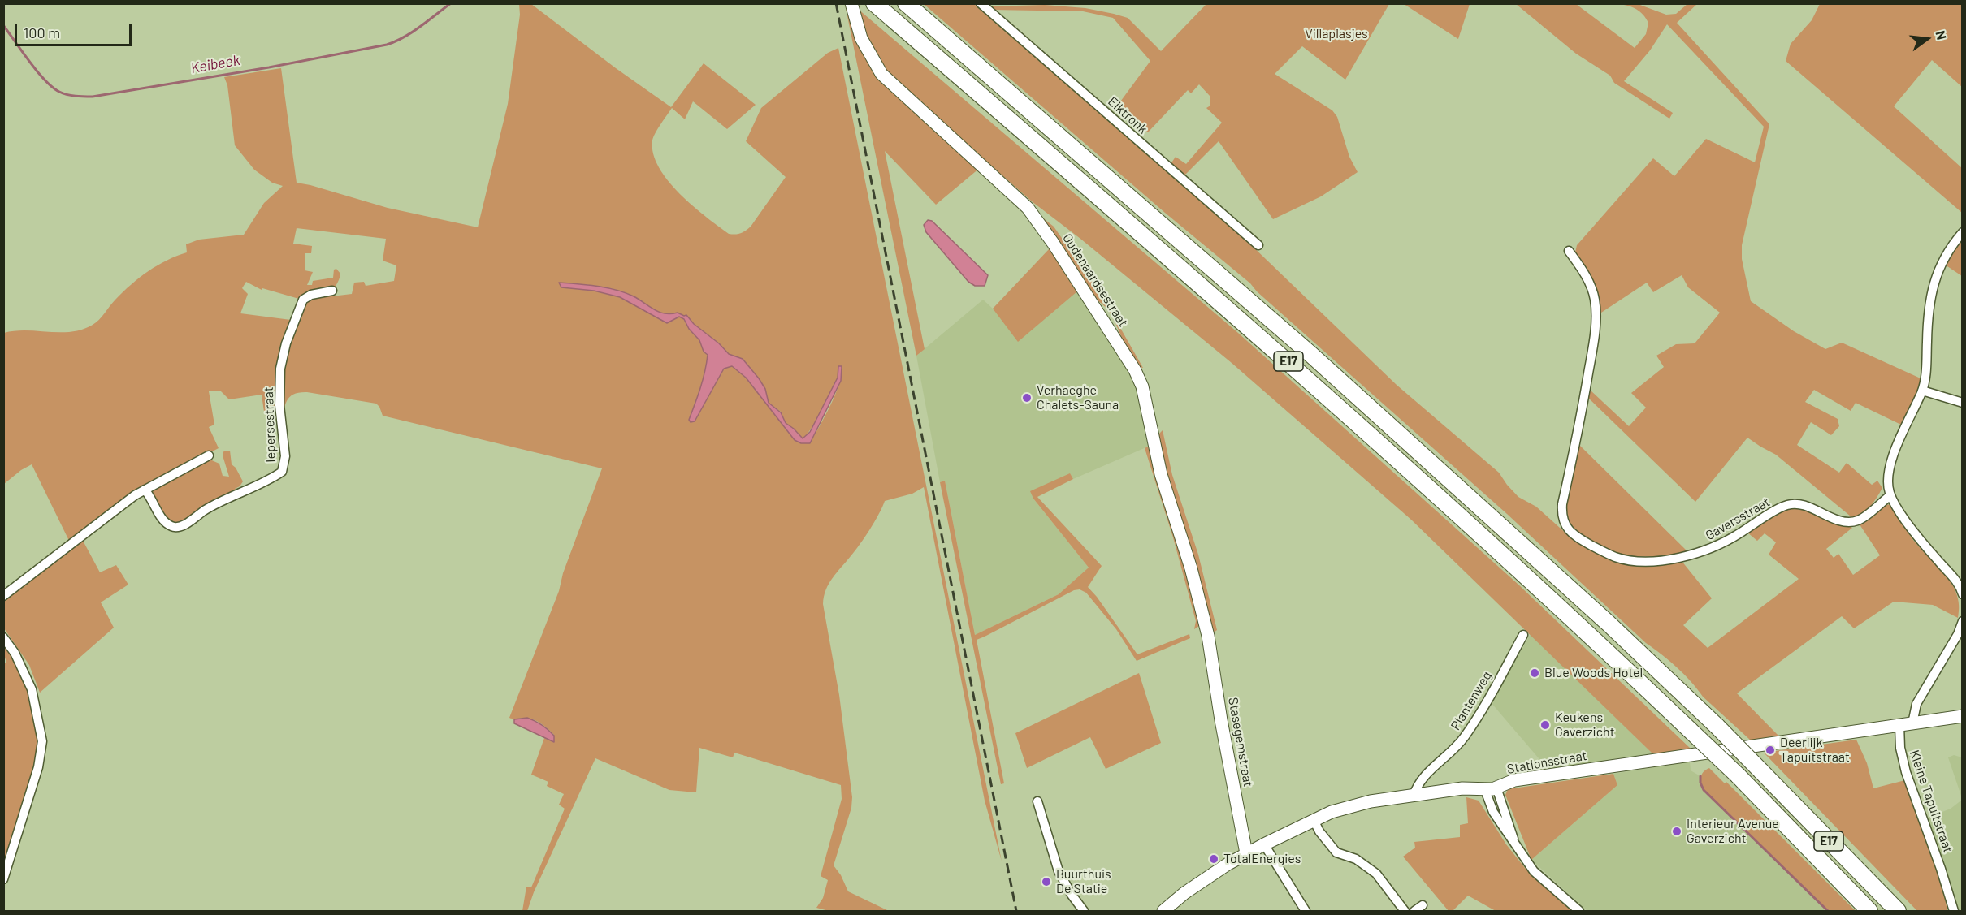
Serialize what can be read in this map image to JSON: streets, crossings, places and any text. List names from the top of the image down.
{
  "streets": {
    "highway": ["E17"],
    "street": [
      "Eiktronk",
      "Oudenaardsestraat",
      "Iepersestraat",
      "Gaversstraat",
      "Plantenweg",
      "Stasegemstraat",
      "Stationsstraat",
      "Kleine Tapuitstraat"
    ]
  },
  "crossings": [
    ["Oudenaardsestraat", "Stasegemstraat"],
    ["Plantenweg", "Stationsstraat"],
    ["Stasegemstraat", "Stationsstraat"],
    ["Stationsstraat", "Kleine Tapuitstraat"]
  ],
  "water": ["Keibeek"],
  "parks": ["Villaplasjes"],
  "places": [
    "Verhaeghe Chalets-Sauna",
    "Blue Woods Hotel",
    "Keukens Gaverzicht",
    "Deerlijk Tapuitstraat",
    "Interieur Avenue Gaverzicht",
    "TotalEnergies",
    "Buurthuis De Statie"
  ],
  "scale_bar": "100 m",
  "north": "right"
}
